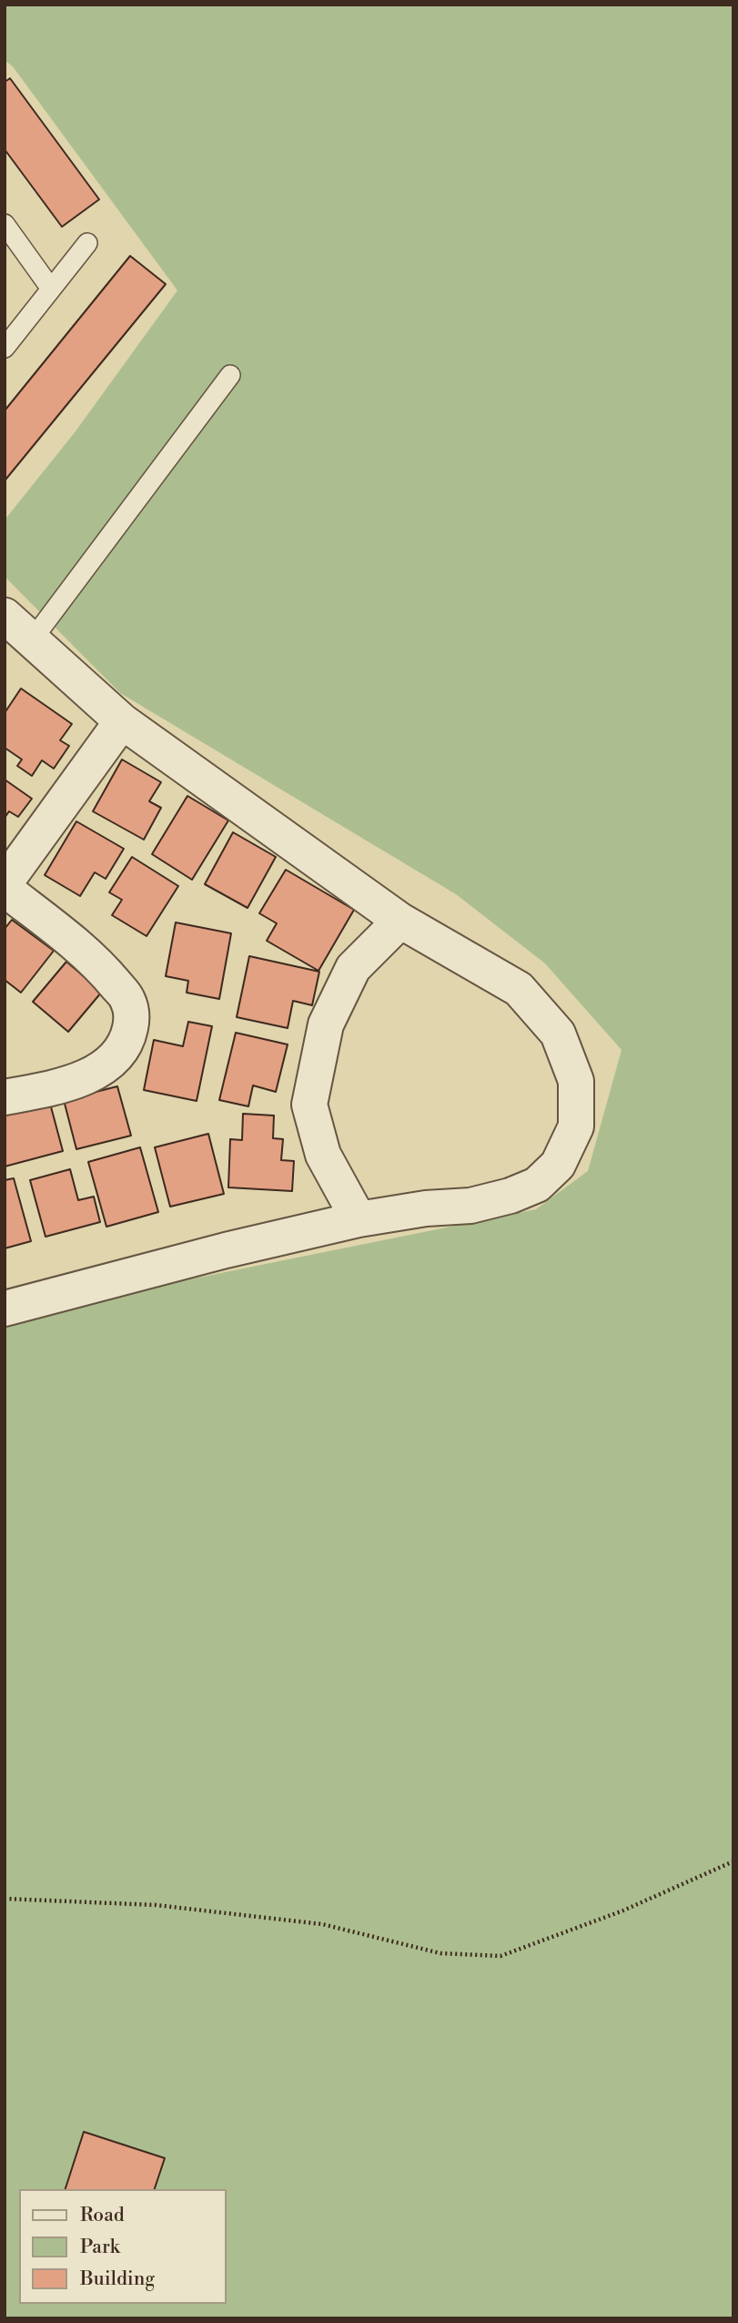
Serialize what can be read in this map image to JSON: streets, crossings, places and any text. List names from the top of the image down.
{
  "legend": ["Road", "Park", "Building"]
}
